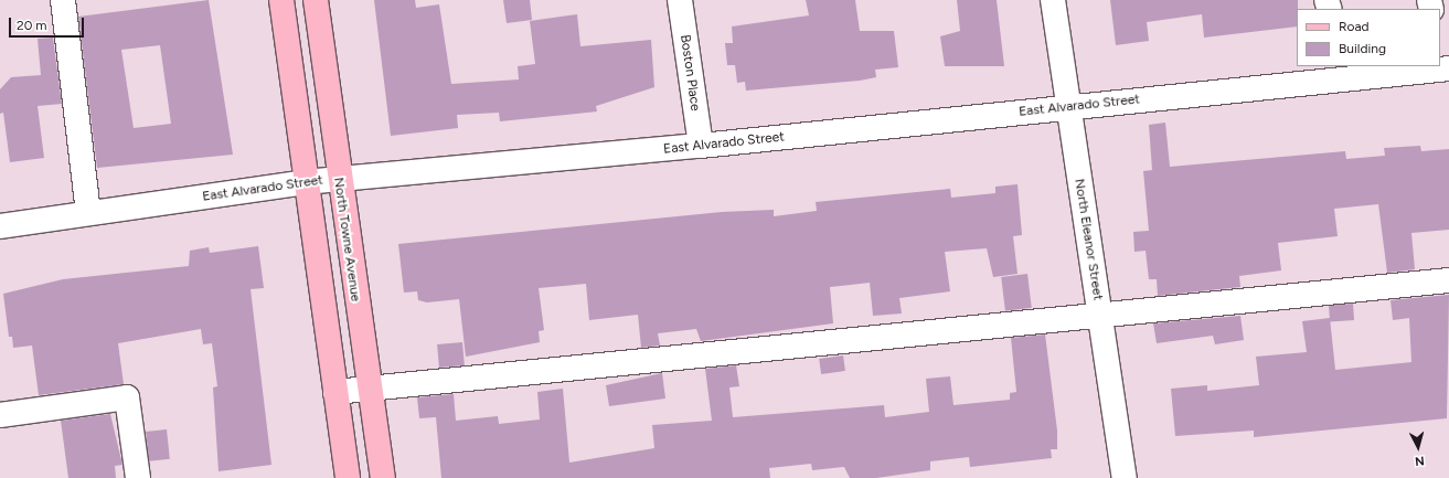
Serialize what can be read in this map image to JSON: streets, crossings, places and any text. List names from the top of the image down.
{
  "streets": {
    "main road": ["North Towne Avenue"],
    "street": ["Boston Place", "East Alvarado Street", "North Eleanor Street"]
  },
  "crossings": [
    ["Boston Place", "East Alvarado Street"],
    ["East Alvarado Street", "North Towne Avenue"],
    ["East Alvarado Street", "North Eleanor Street"]
  ],
  "legend": ["Road", "Building"],
  "scale_bar": "20 m",
  "north": "bottom"
}
